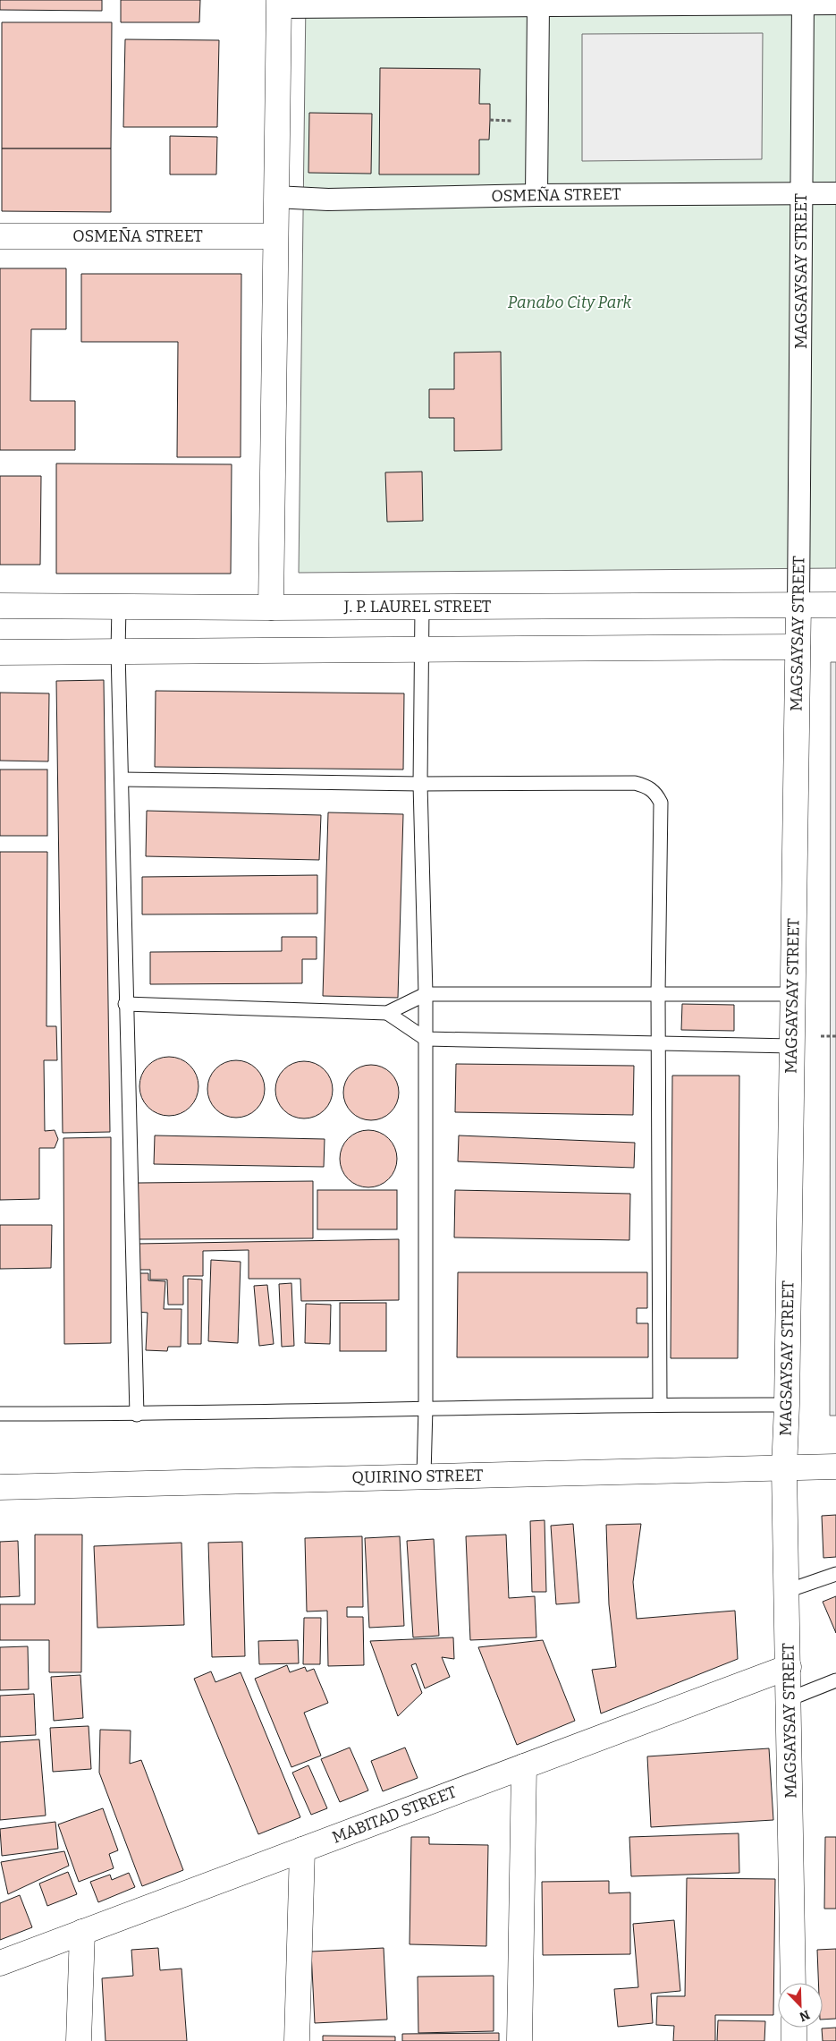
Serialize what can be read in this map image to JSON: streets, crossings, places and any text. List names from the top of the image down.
{
  "streets": {
    "street": [
      "OSMEÑA STREET",
      "MAGSAYSAY STREET",
      "J. P. LAUREL STREET",
      "QUIRINO STREET",
      "MABITAD STREET"
    ]
  },
  "crossings": [
    ["OSMEÑA STREET", "MAGSAYSAY STREET"],
    ["MAGSAYSAY STREET", "J. P. LAUREL STREET"],
    ["MAGSAYSAY STREET", "QUIRINO STREET"],
    ["MAGSAYSAY STREET", "MABITAD STREET"]
  ],
  "parks": ["Panabo City Park"],
  "north": "bottom right"
}
